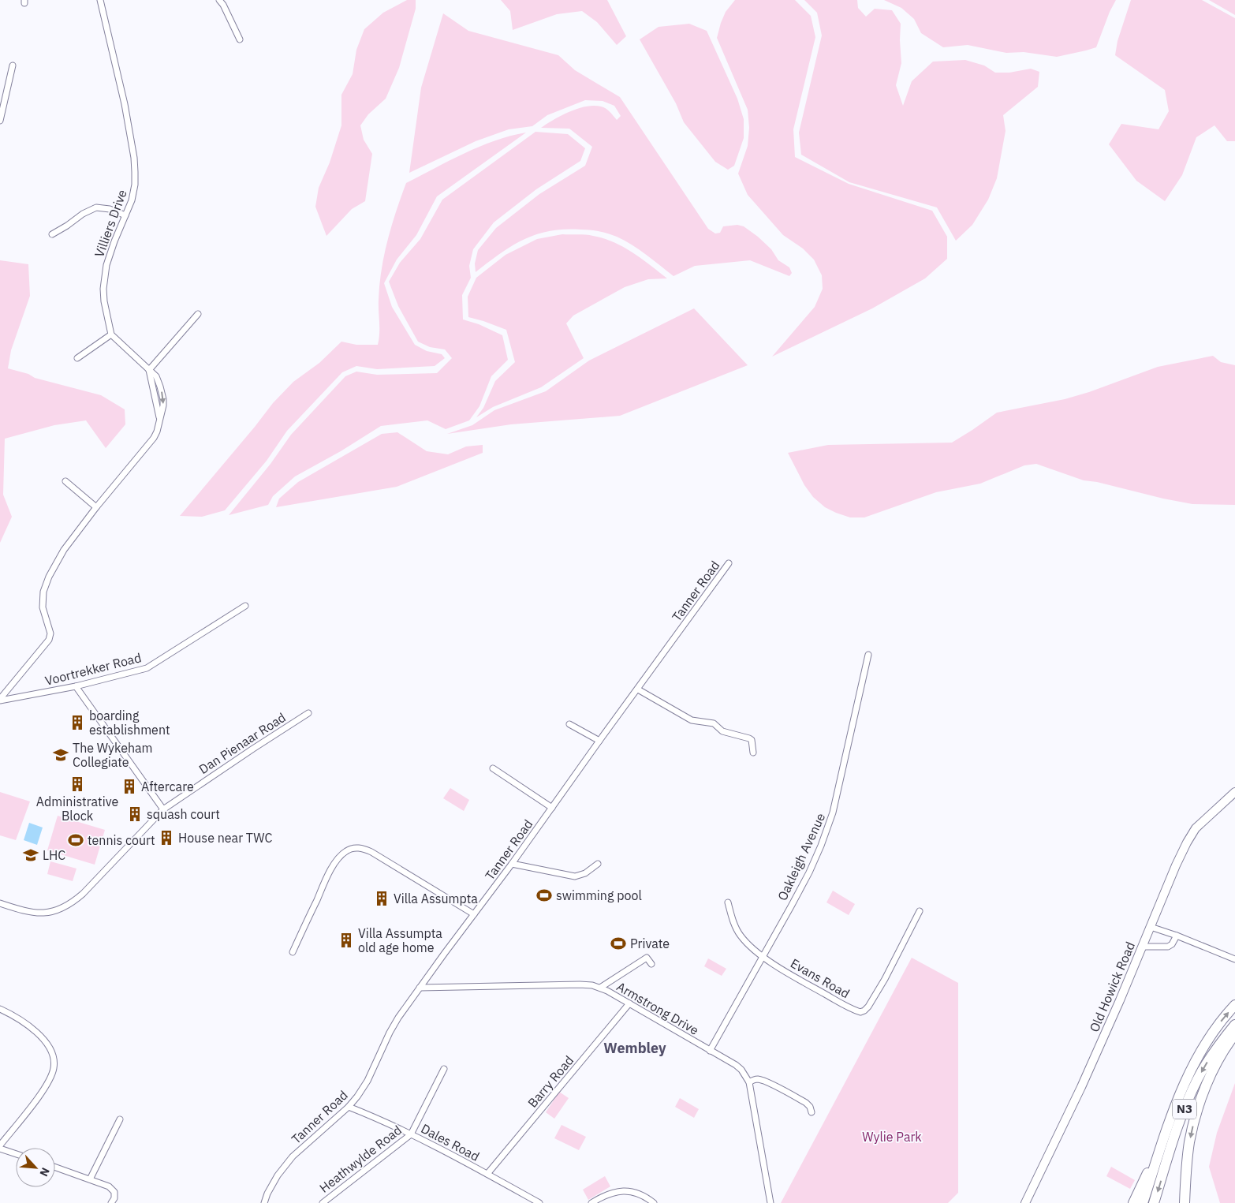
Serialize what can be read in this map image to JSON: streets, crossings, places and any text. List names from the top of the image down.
{
  "streets": {
    "highway": ["N3"],
    "main road": ["Old Howick Road"],
    "street": [
      "Villiers Drive",
      "Tanner Road",
      "Voortrekker Road",
      "Dan Pienaar Road",
      "Oakleigh Avenue",
      "Evans Road",
      "Armstrong Drive",
      "Barry Road",
      "Dales Road",
      "Heathwylde Road"
    ]
  },
  "crossings": [
    ["Tanner Road", "Armstrong Drive"],
    ["Tanner Road", "Dales Road"],
    ["Oakleigh Avenue", "Evans Road"],
    ["Oakleigh Avenue", "Armstrong Drive"],
    ["Armstrong Drive", "Barry Road"],
    ["Barry Road", "Dales Road"],
    ["Dales Road", "Heathwylde Road"]
  ],
  "districts": ["Wembley"],
  "parks": ["Wylie Park"],
  "places": {
    "building": [
      "boarding establishment",
      "Administrative Block",
      "Aftercare",
      "squash court",
      "House near TWC",
      "Villa Assumpta",
      "Villa Assumpta old age home"
    ],
    "school or university": ["The Wykeham Collegiate", "LHC"],
    "sports": ["tennis court", "swimming pool", "Private"]
  },
  "north": "bottom right"
}
